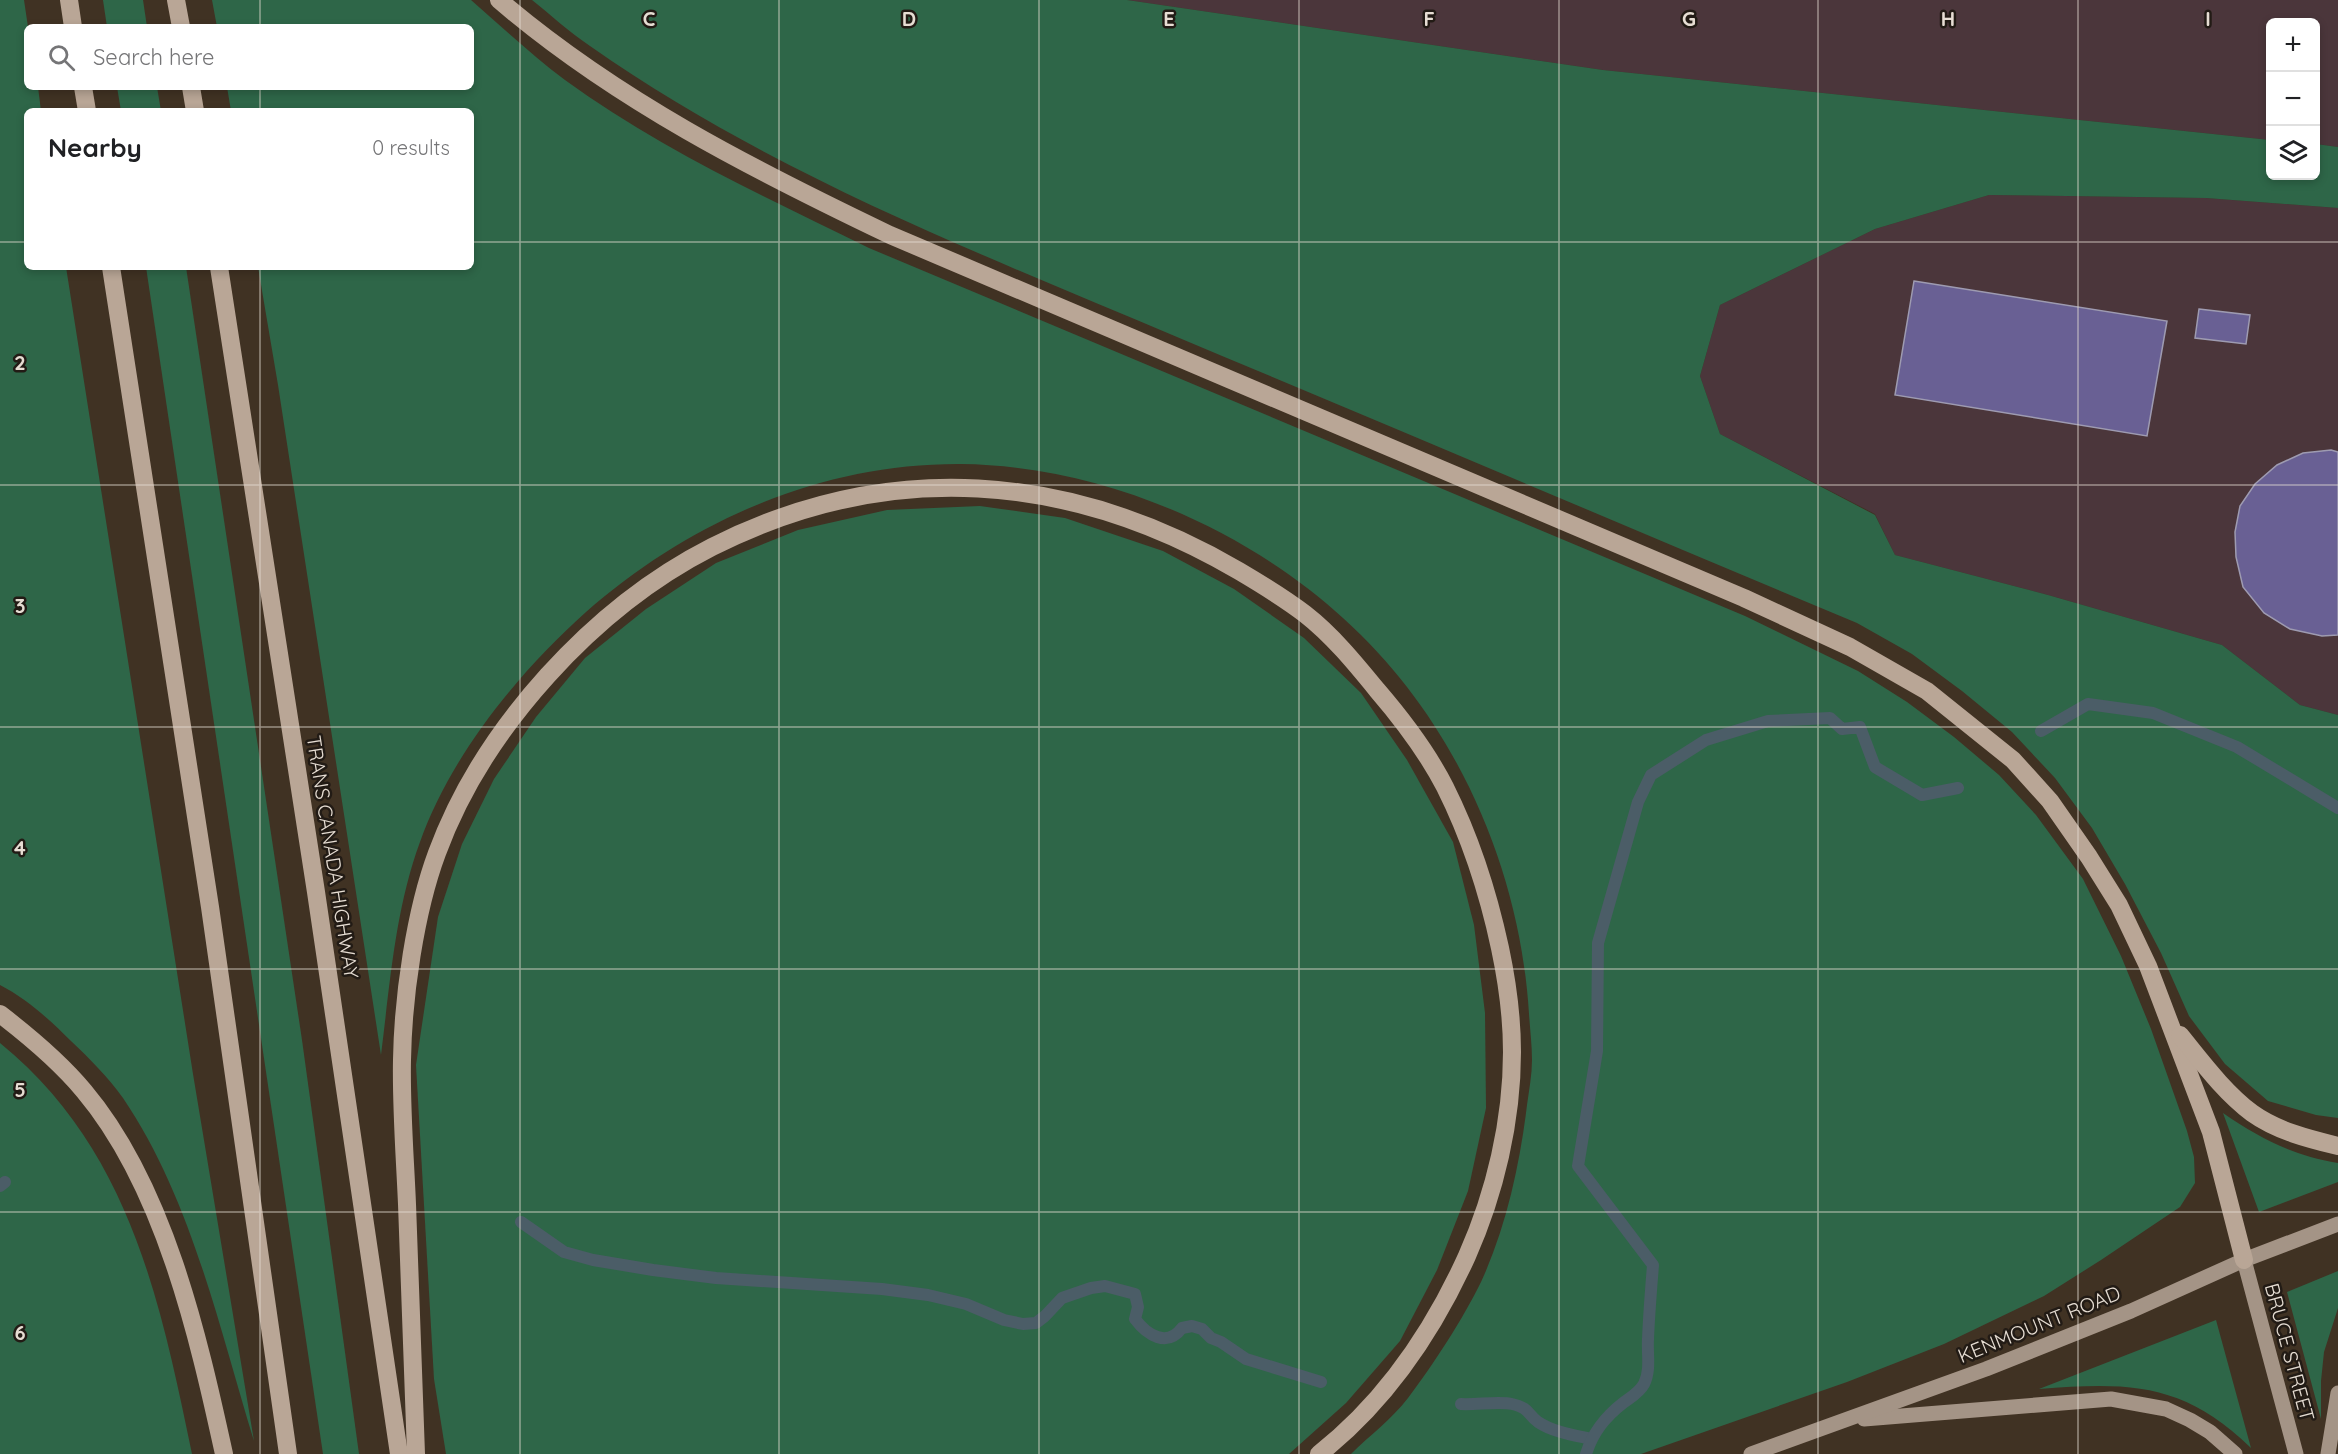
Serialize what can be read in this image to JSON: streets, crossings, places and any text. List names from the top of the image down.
{
  "streets": {
    "highway": ["TRANS CANADA HIGHWAY"],
    "main road": ["KENMOUNT ROAD", "BRUCE STREET"]
  },
  "crossings": [
    ["KENMOUNT ROAD", "BRUCE STREET"]
  ],
  "page": {
    "map_buttons": ["+", "−"],
    "search": "Search here",
    "heading": ["Nearby", "0 results"]
  },
  "grid": {
    "columns": [
      "C",
      "D",
      "E",
      "F",
      "G",
      "H",
      "I"
    ],
    "rows": [
      "2",
      "3",
      "4",
      "5",
      "6"
    ]
  }
}
